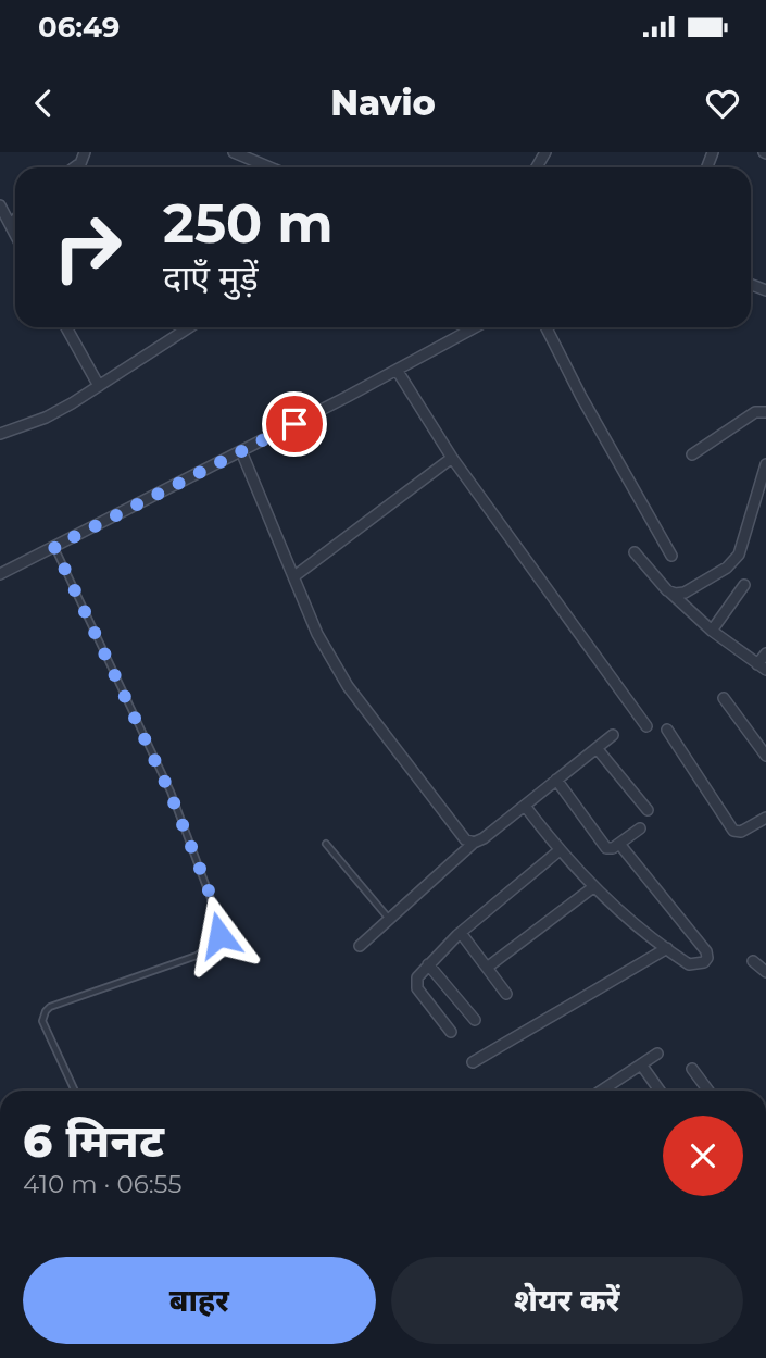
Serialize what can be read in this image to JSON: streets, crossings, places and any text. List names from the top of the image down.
{
  "page": {
    "status": "06:49",
    "header": "Navio",
    "turn": ["250 m", "दाएँ मुड़ें"],
    "heading": ["6 मिनट", "410 m · 06:55"],
    "buttons": ["बाहर", "शेयर करें"]
  }
}
